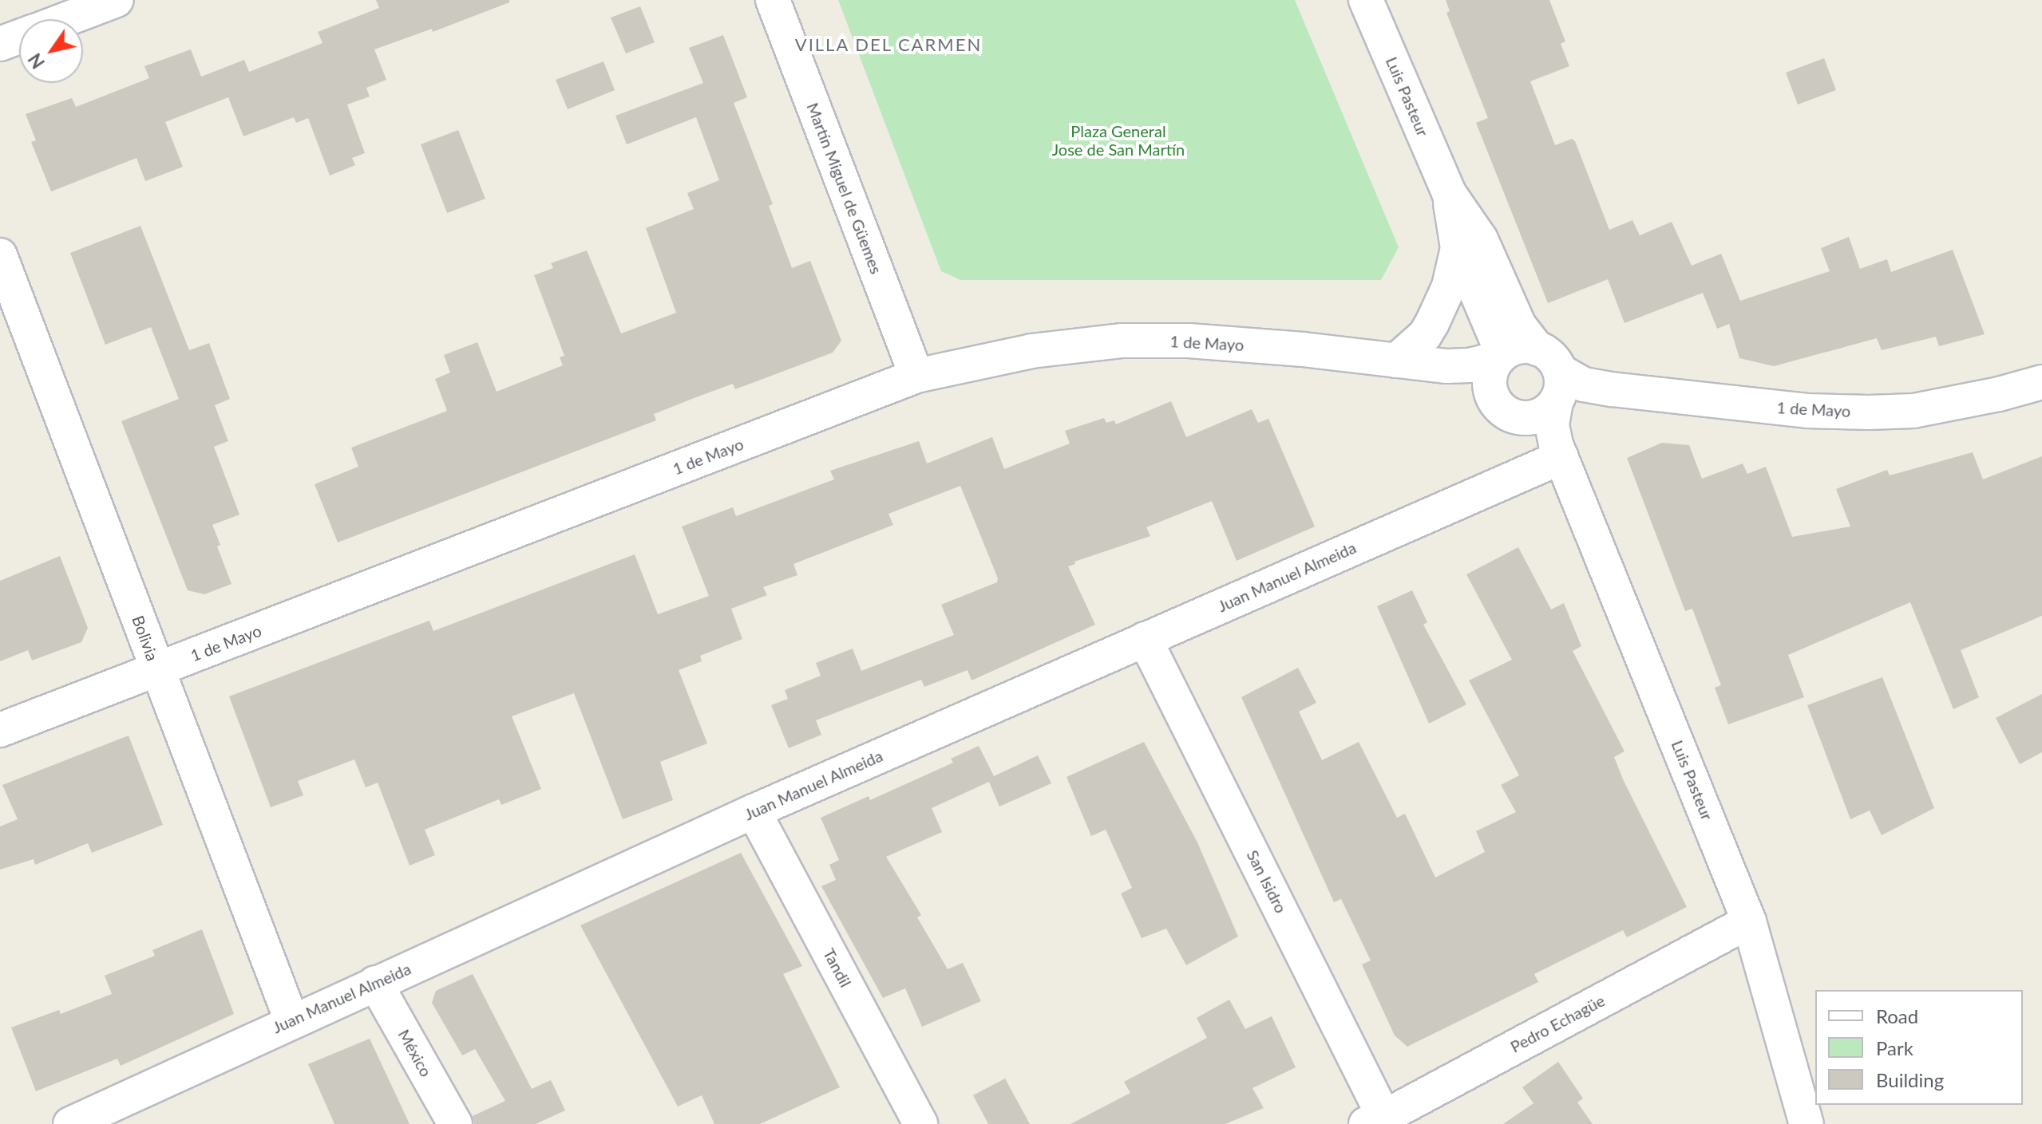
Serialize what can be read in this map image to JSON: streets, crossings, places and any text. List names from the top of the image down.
{
  "streets": {
    "street": [
      "Luis Pasteur",
      "Martín Miguel de Güemes",
      "1 de Mayo",
      "Juan Manuel Almeida",
      "Bolivia",
      "San Isidro",
      "Tandil",
      "Pedro Echagüe",
      "México"
    ]
  },
  "crossings": [
    ["Luis Pasteur", "1 de Mayo"],
    ["Luis Pasteur", "Juan Manuel Almeida"],
    ["Luis Pasteur", "Pedro Echagüe"],
    ["Martín Miguel de Güemes", "1 de Mayo"],
    ["1 de Mayo", "Bolivia"],
    ["Juan Manuel Almeida", "Bolivia"],
    ["Juan Manuel Almeida", "San Isidro"],
    ["Juan Manuel Almeida", "Tandil"],
    ["Juan Manuel Almeida", "México"],
    ["San Isidro", "Pedro Echagüe"]
  ],
  "districts": ["VILLA DEL CARMEN"],
  "parks": ["Plaza General Jose de San Martín"],
  "legend": ["Road", "Park", "Building"],
  "north": "bottom left"
}
